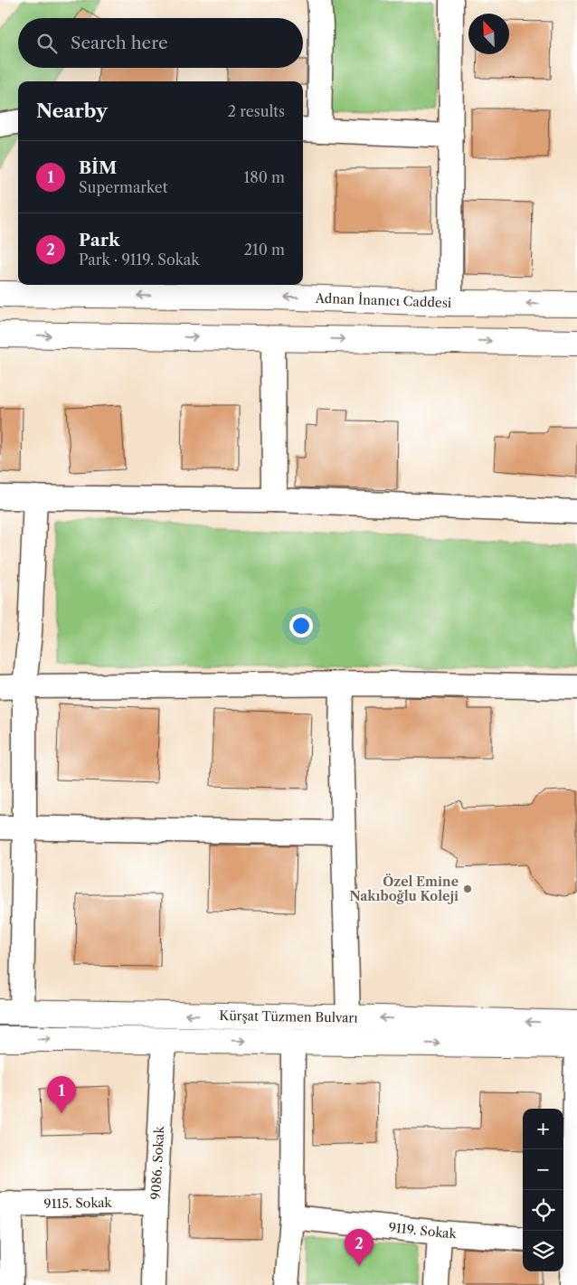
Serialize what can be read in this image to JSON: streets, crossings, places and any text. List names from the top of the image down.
{
  "streets": {
    "main road": ["Adnan İnanıcı Caddesi", "Kürşat Tüzmen Bulvarı"],
    "street": ["9086. Sokak", "9115. Sokak", "9119. Sokak"]
  },
  "crossings": [
    ["Kürşat Tüzmen Bulvarı", "9086. Sokak"],
    ["9086. Sokak", "9115. Sokak"]
  ],
  "places": ["Özel Emine Nakıboğlu Koleji"],
  "north": "top left",
  "page": {
    "search": "Search here",
    "heading": ["Nearby", "2 results"],
    "list": [
      {
        "mark": "1",
        "name": "BİM",
        "note": "Supermarket",
        "value": "180 m"
      },
      {
        "mark": "2",
        "name": "Park",
        "note": "Park · 9119. Sokak",
        "value": "210 m"
      }
    ],
    "pins": ["1", "2"],
    "map_buttons": ["+", "−"]
  }
}
